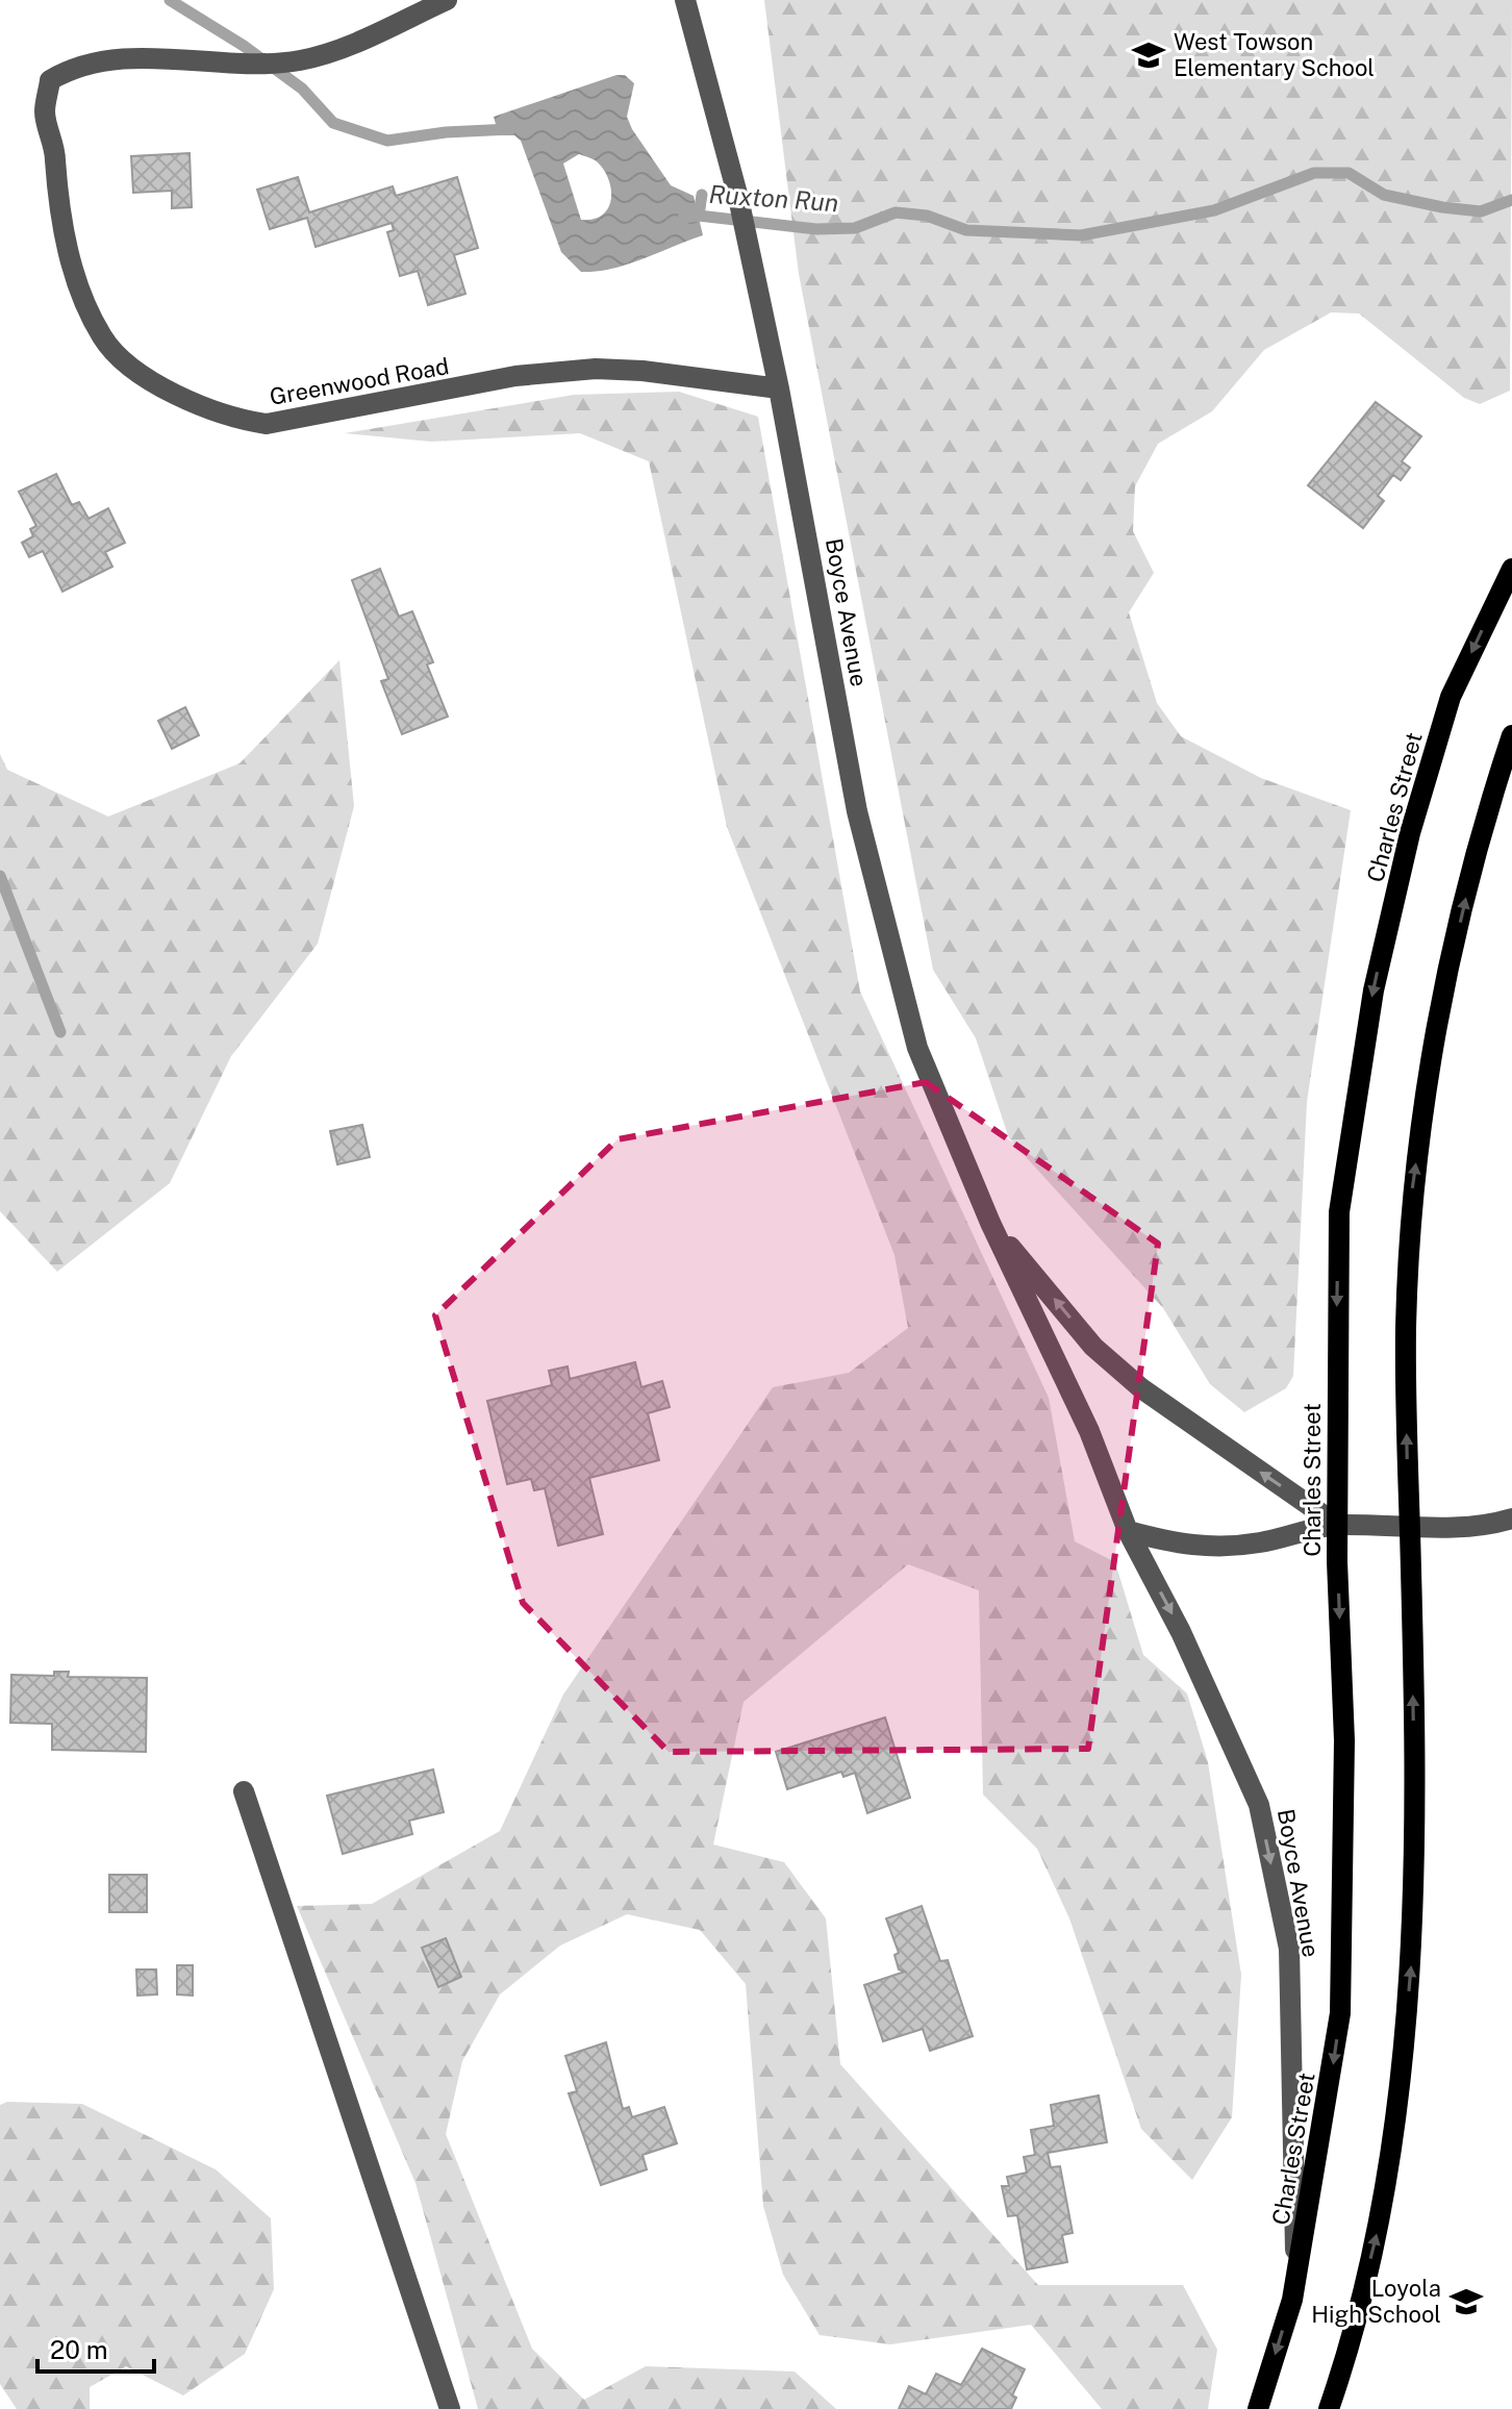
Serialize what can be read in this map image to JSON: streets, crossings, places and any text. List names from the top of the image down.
{
  "streets": {
    "main road": ["Charles Street"],
    "street": ["Greenwood Road", "Boyce Avenue"]
  },
  "crossings": [
    ["Greenwood Road", "Boyce Avenue"],
    ["Boyce Avenue", "Charles Street"]
  ],
  "water": ["Ruxton Run"],
  "places": {
    "school or university": ["West Towson Elementary School", "Loyola High School"]
  },
  "scale_bar": "20 m"
}
